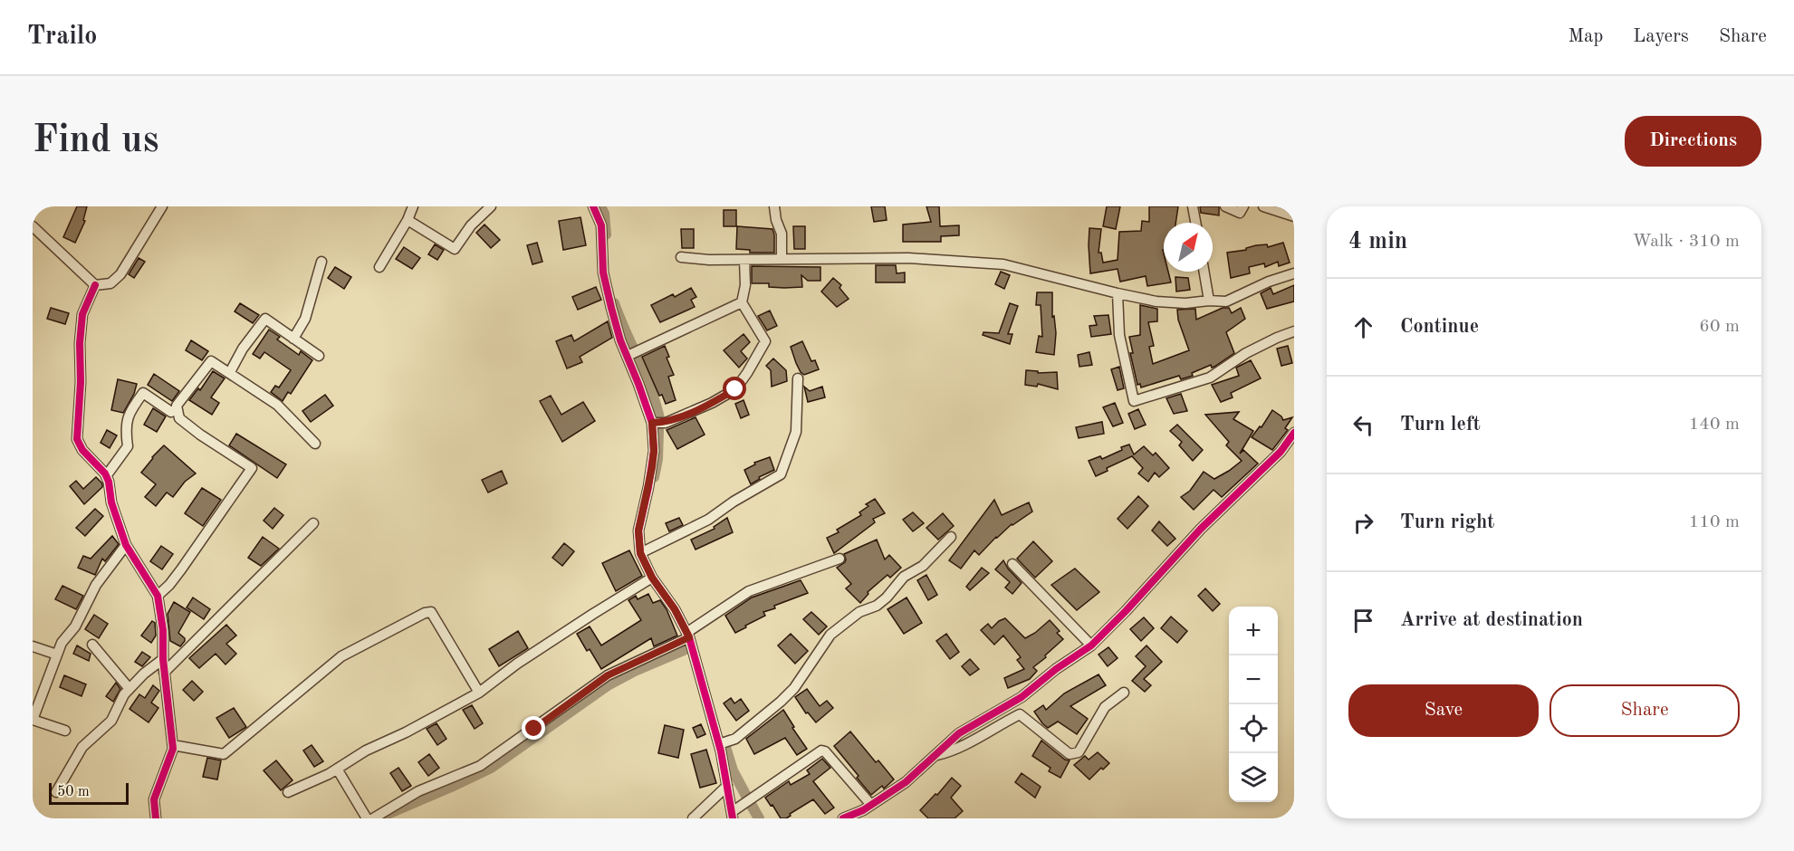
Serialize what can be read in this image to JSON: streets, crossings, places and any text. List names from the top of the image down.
{
  "scale_bar": "50 m",
  "north": "top right",
  "page": {
    "header": "Trailo",
    "nav": ["Map", "Layers", "Share"],
    "buttons": [
      "Directions",
      ["Save", "Share"]
    ],
    "title": "Find us",
    "heading": ["4 min", "Walk · 310 m"],
    "list": [
      ["Continue", "60 m"],
      ["Turn left", "140 m"],
      ["Turn right", "110 m"],
      "Arrive at destination"
    ],
    "map_buttons": ["+", "−"],
    "scale": "50 m"
  }
}
